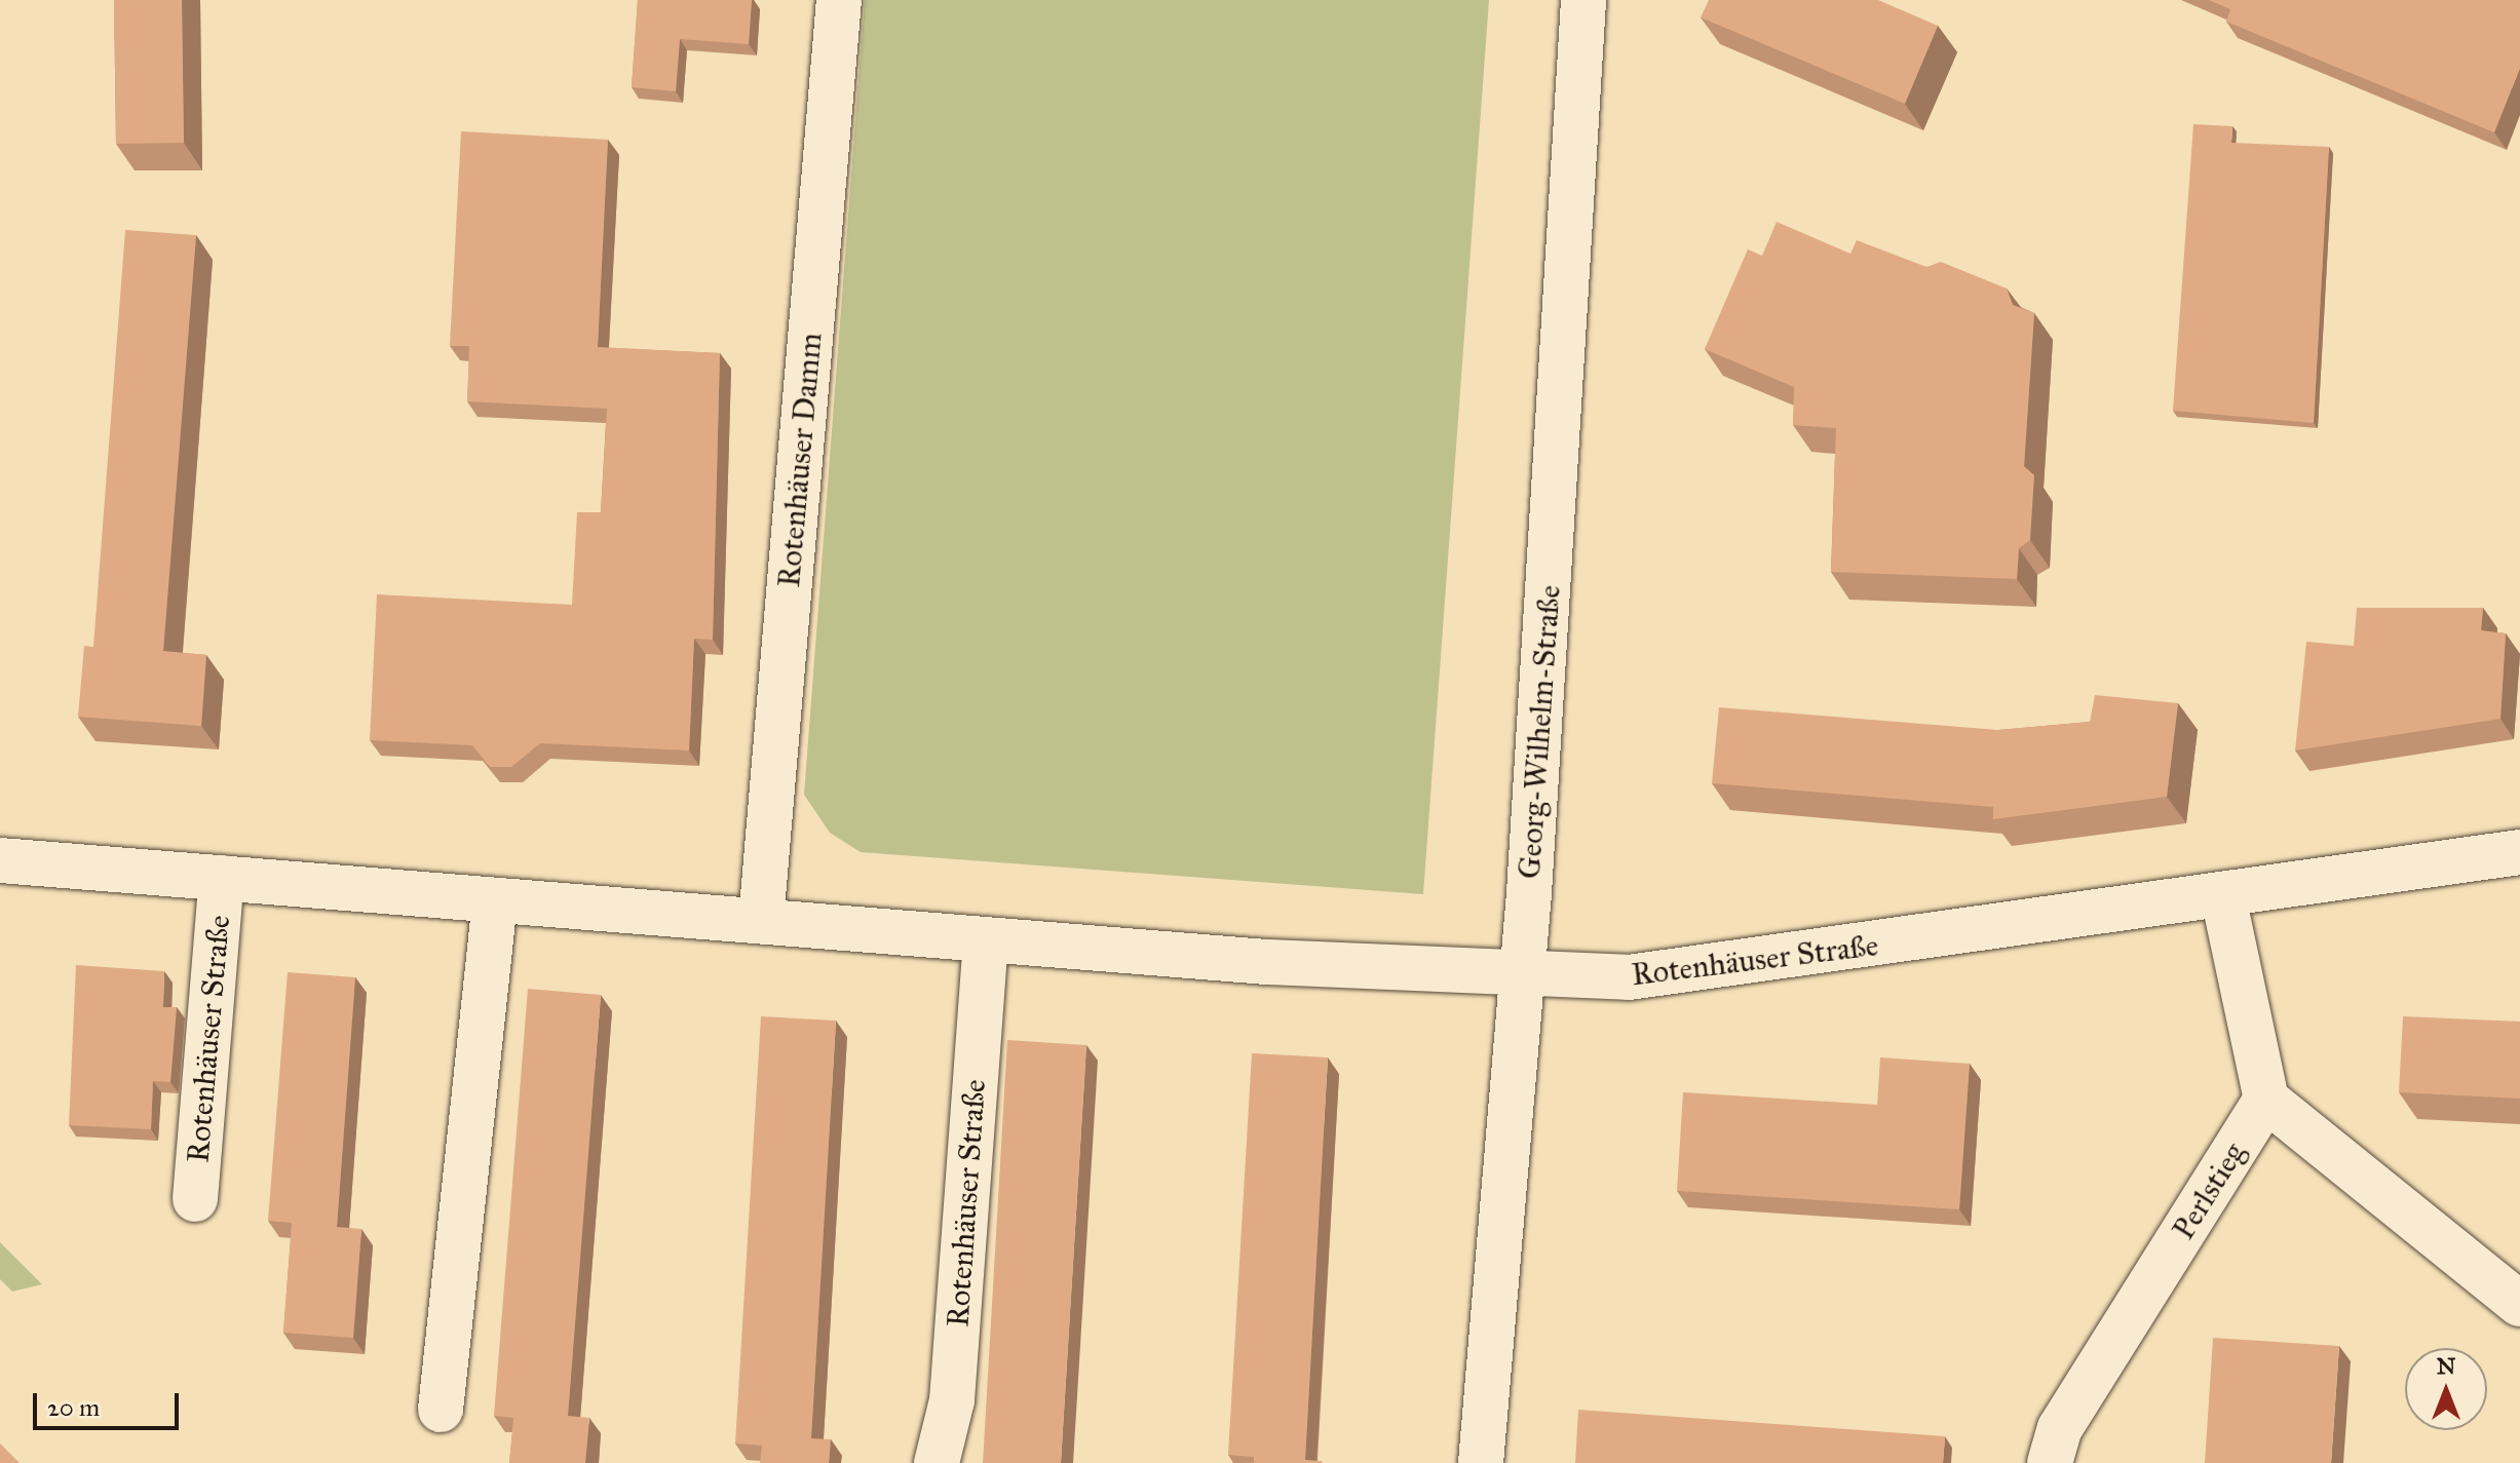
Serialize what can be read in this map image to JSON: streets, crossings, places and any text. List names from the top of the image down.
{
  "streets": {
    "street": [
      "Rotenhäuser Damm",
      "Georg-Wilhelm-Straße",
      "Rotenhäuser Straße",
      "Perlstieg"
    ]
  },
  "crossings": [
    ["Rotenhäuser Damm", "Rotenhäuser Straße"],
    ["Georg-Wilhelm-Straße", "Rotenhäuser Straße"]
  ],
  "scale_bar": "20 m",
  "north": "top"
}
